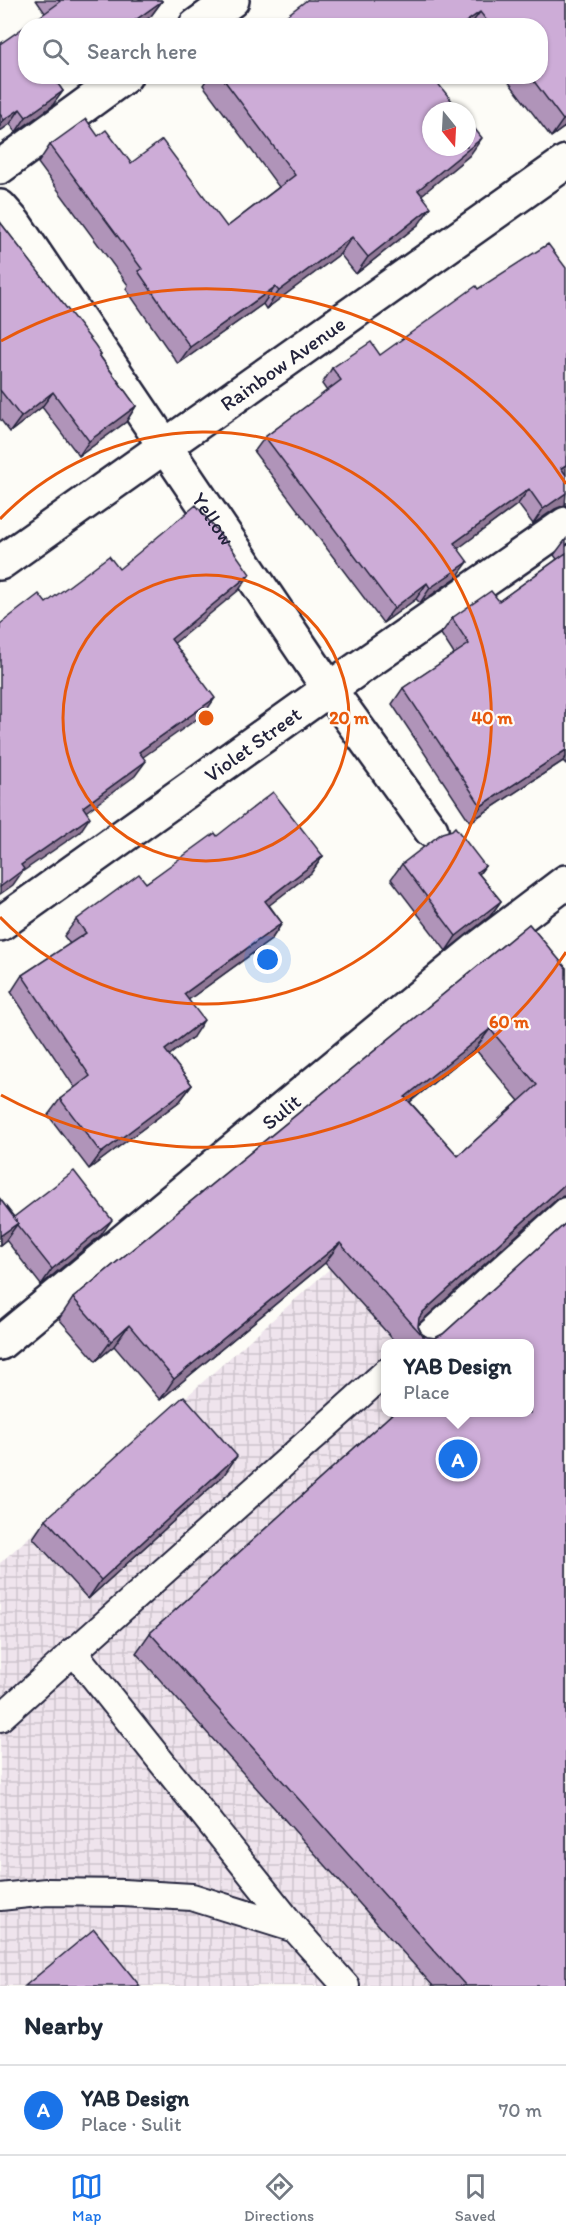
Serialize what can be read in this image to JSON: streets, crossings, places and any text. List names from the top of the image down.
{
  "streets": {
    "street": [
      "Rainbow Avenue",
      "Yellow",
      "Violet Street",
      "Sulit"
    ]
  },
  "crossings": [
    ["Rainbow Avenue", "Yellow"],
    ["Yellow", "Violet Street"]
  ],
  "north": "bottom",
  "page": {
    "search": "Search here",
    "popup": ["YAB Design", "Place"],
    "pins": "A",
    "heading": "Nearby",
    "list": [
      {
        "mark": "A",
        "name": "YAB Design",
        "note": "Place · Sulit",
        "value": "70 m"
      }
    ],
    "nav": ["Map", "Directions", "Saved"]
  },
  "rings": ["20 m", "40 m", "60 m"]
}
